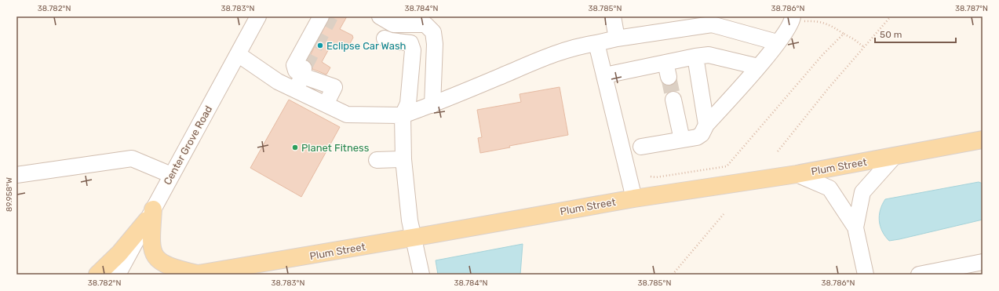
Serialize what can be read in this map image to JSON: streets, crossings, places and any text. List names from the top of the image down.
{
  "streets": {
    "main road": ["Plum Street"],
    "street": ["Center Grove Road"]
  },
  "places": ["Eclipse Car Wash", "Planet Fitness"],
  "scale_bar": "50 m",
  "coordinates": [
    "38.782°N",
    "38.783°N",
    "38.784°N",
    "38.785°N",
    "38.786°N",
    "38.787°N",
    "89.958°W"
  ]
}
